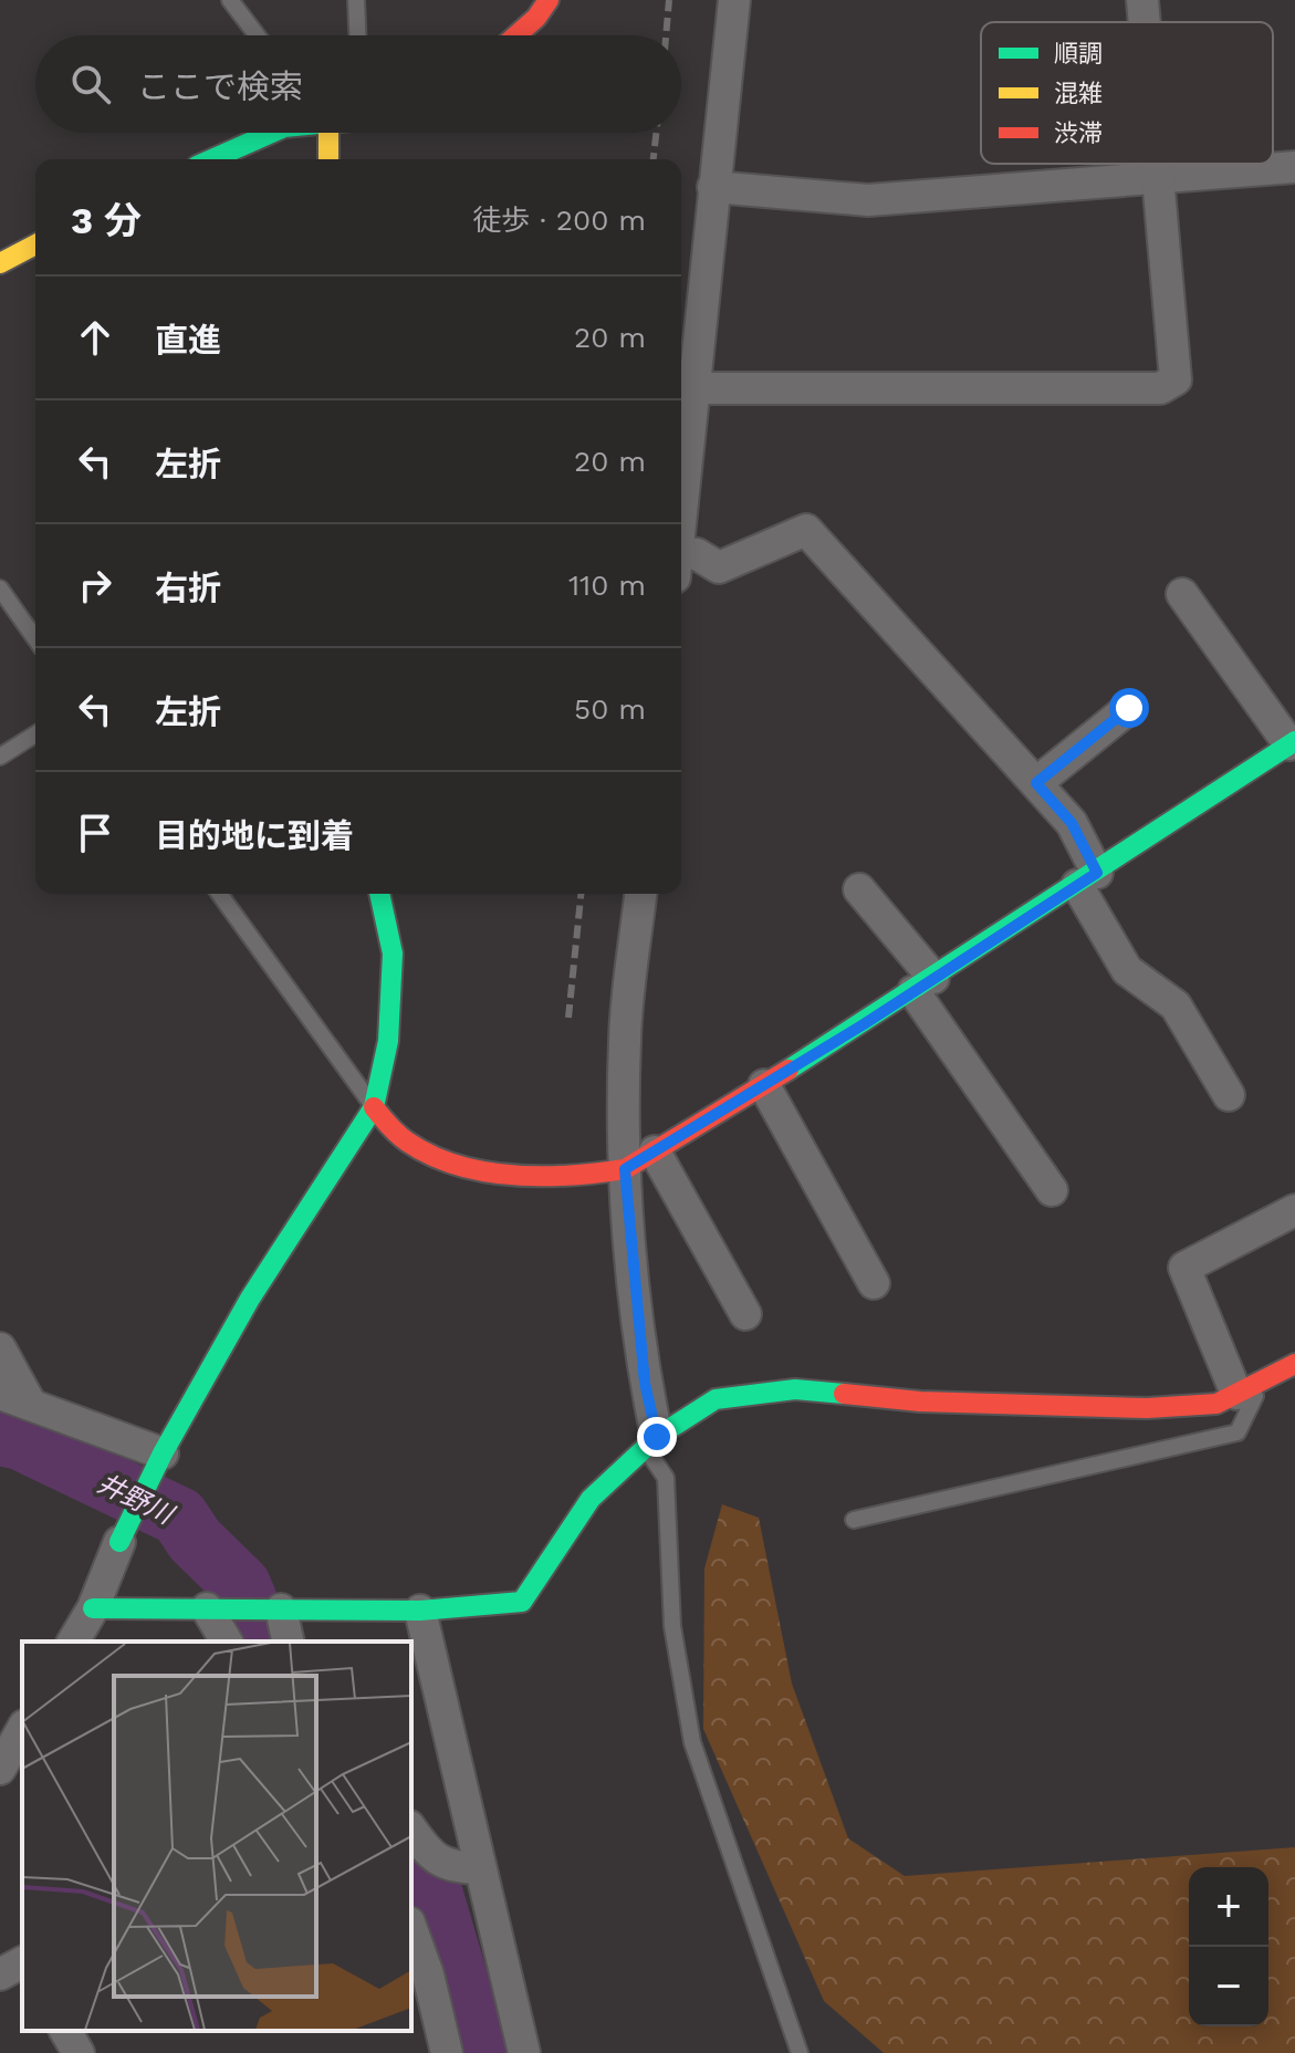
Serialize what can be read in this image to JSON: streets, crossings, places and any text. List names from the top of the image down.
{
  "water": ["井野川"],
  "legend": ["順調", "混雑", "渋滞"],
  "page": {
    "search": "ここで検索",
    "heading": ["3 分", "徒歩 · 200 m"],
    "list": [
      ["直進", "20 m"],
      ["左折", "20 m"],
      ["右折", "110 m"],
      ["左折", "50 m"],
      "目的地に到着"
    ],
    "map_buttons": ["+", "−"]
  }
}
